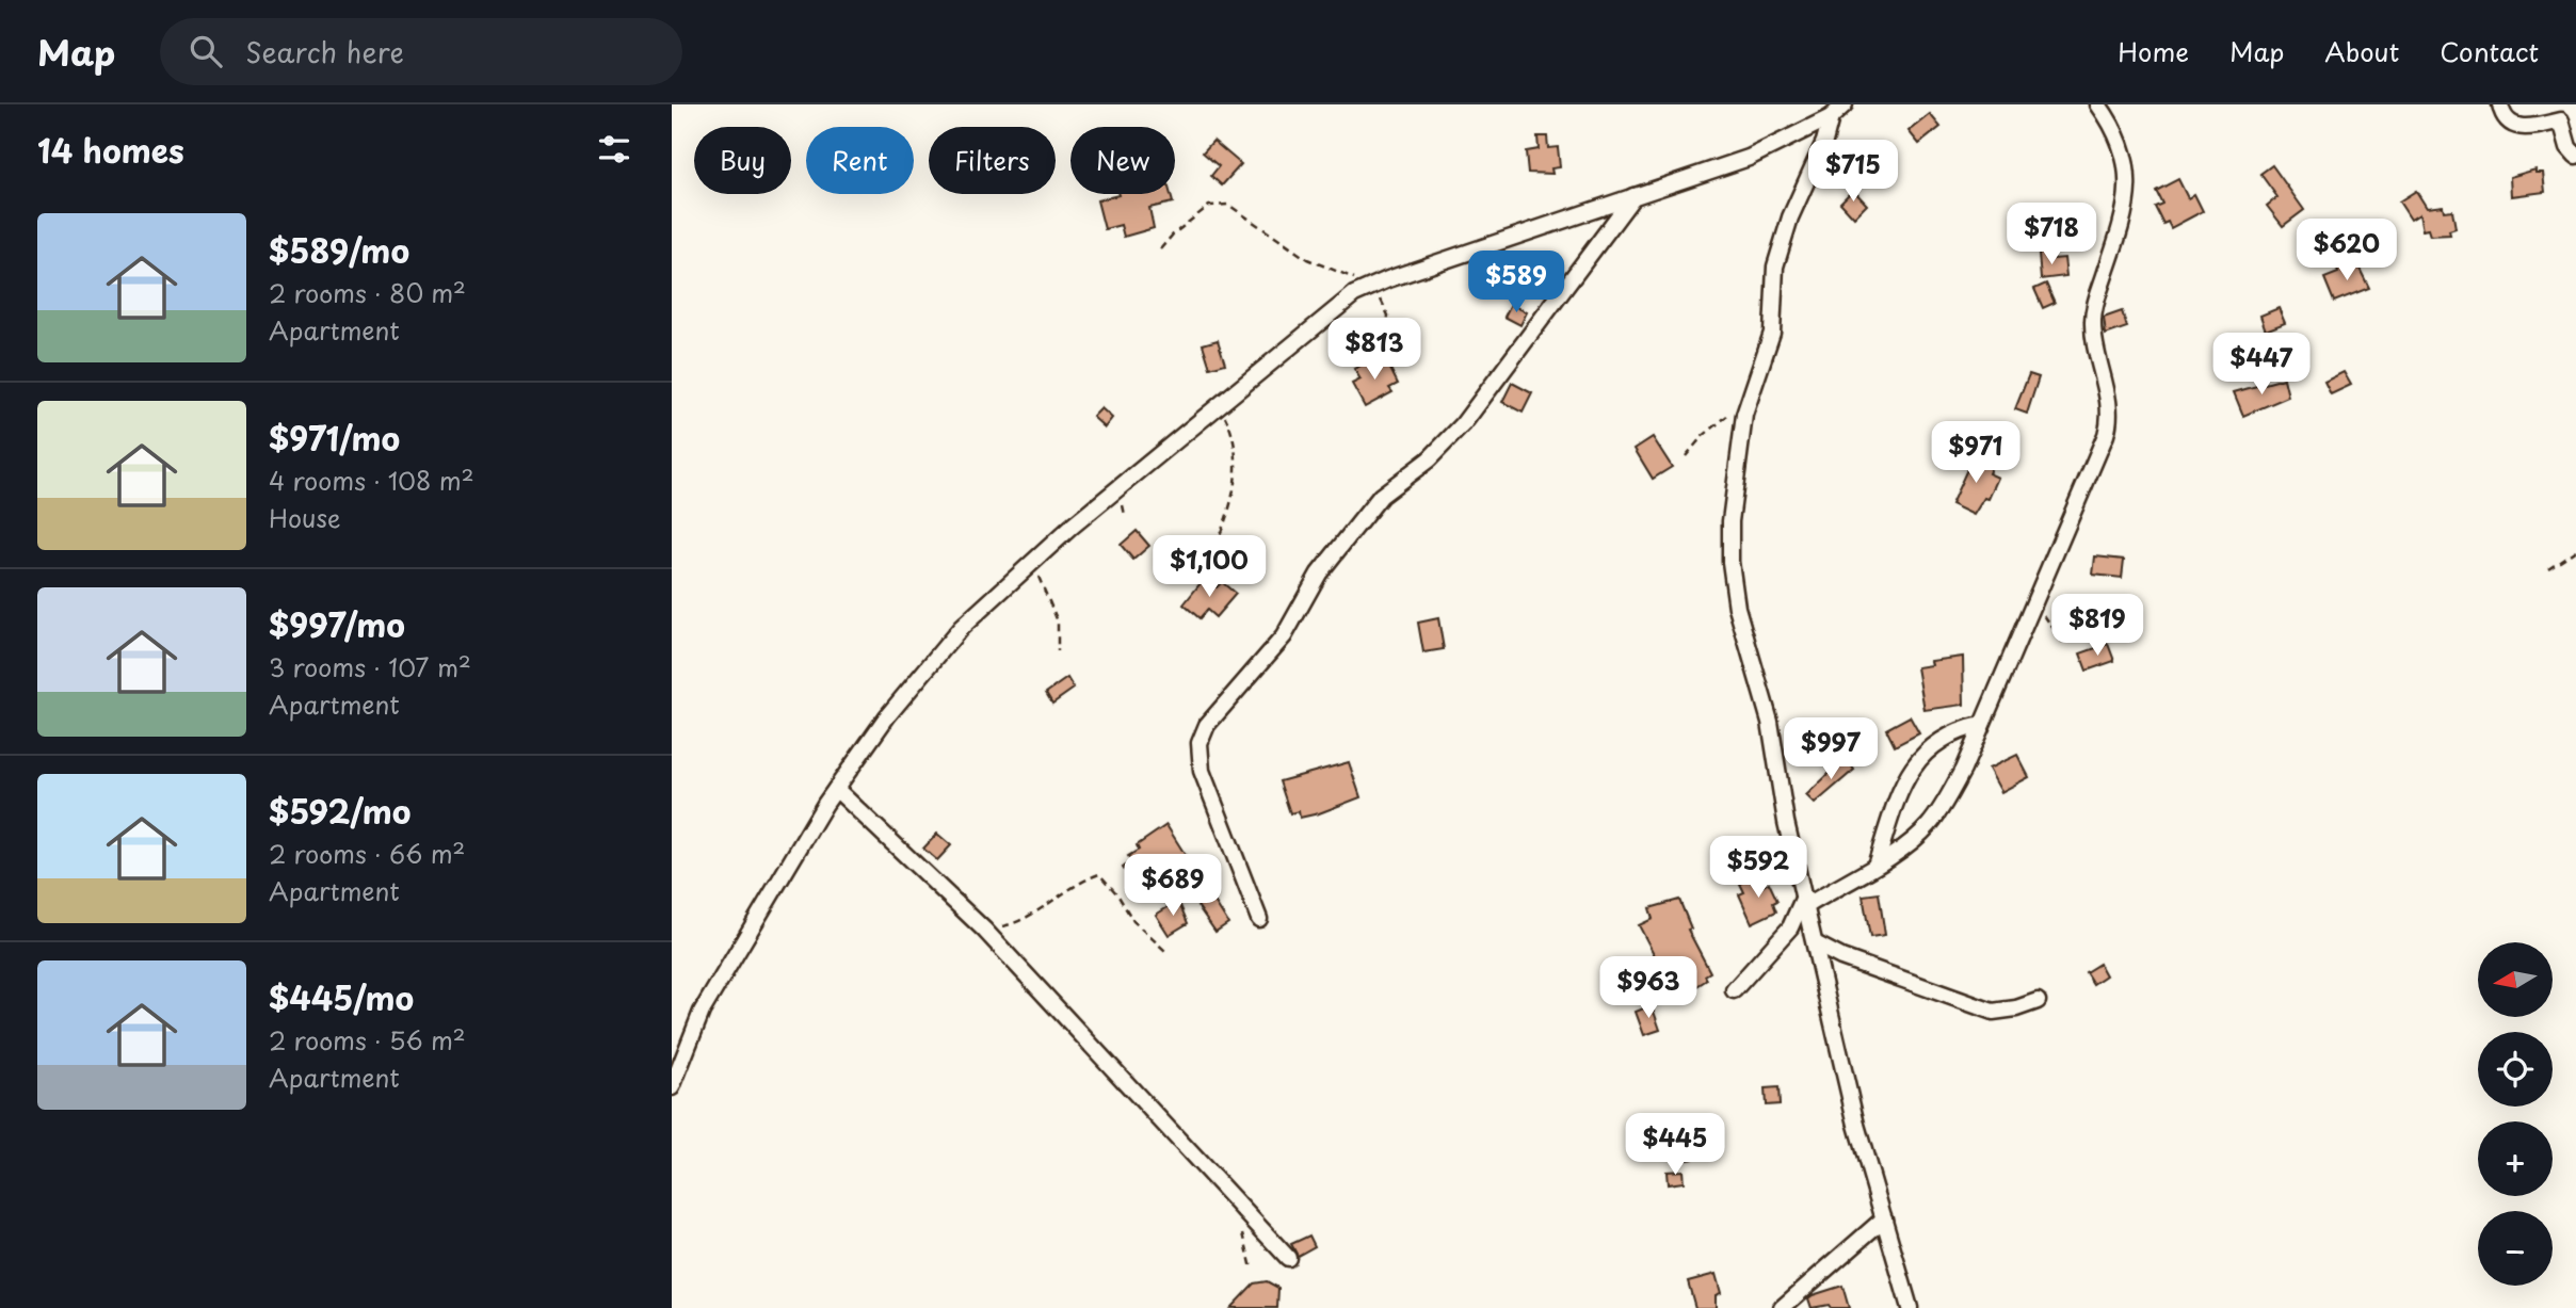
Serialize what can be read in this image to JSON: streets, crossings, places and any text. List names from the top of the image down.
{
  "north": "left",
  "page": {
    "header": "Map",
    "search": "Search here",
    "nav": [
      "Home",
      "Map",
      "About",
      "Contact"
    ],
    "heading": "14 homes",
    "chip": [
      "Buy",
      "Rent",
      "Filters",
      "New"
    ],
    "price": [
      "$715",
      "$718",
      "$620",
      "$589",
      "$813",
      "$447",
      "$971",
      "$1,100",
      "$819",
      "$997",
      "$592",
      "$689",
      "$963",
      "$445"
    ],
    "list": [
      {
        "name": "$589/mo",
        "note": "2 rooms · 80 m² · Apartment"
      },
      {
        "name": "$971/mo",
        "note": "4 rooms · 108 m² · House"
      },
      {
        "name": "$997/mo",
        "note": "3 rooms · 107 m² · Apartment"
      },
      {
        "name": "$592/mo",
        "note": "2 rooms · 66 m² · Apartment"
      },
      {
        "name": "$445/mo",
        "note": "2 rooms · 56 m² · Apartment"
      }
    ],
    "map_buttons": ["+", "−"]
  }
}
